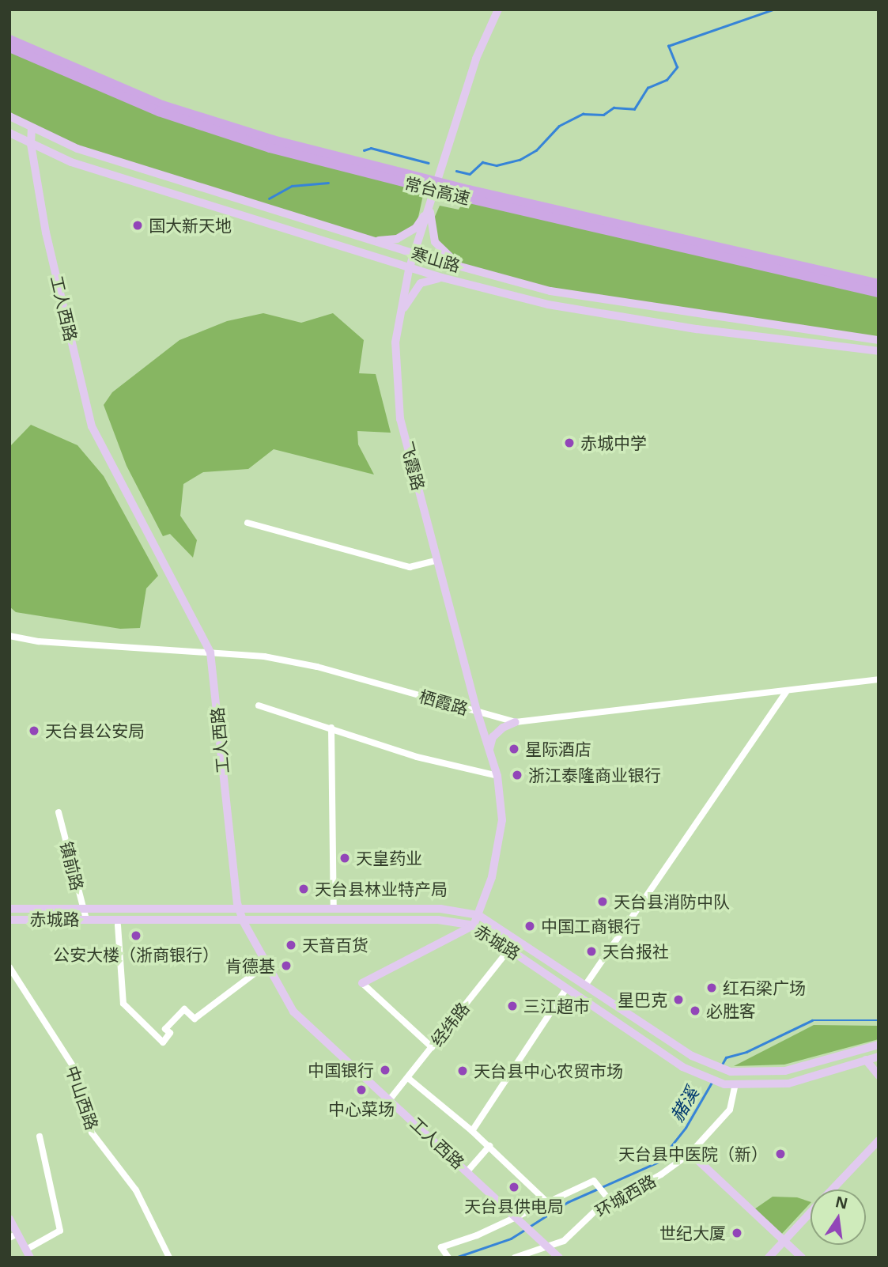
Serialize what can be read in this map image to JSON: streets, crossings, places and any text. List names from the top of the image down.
{
  "streets": {
    "highway": ["常台高速"],
    "main road": [
      "寒山路",
      "工人西路",
      "飞霞路",
      "赤城路"
    ],
    "street": [
      "栖霞路",
      "镇前路",
      "经纬路",
      "中山西路",
      "环城西路"
    ]
  },
  "crossings": [
    ["寒山路", "工人西路"],
    ["寒山路", "飞霞路"],
    ["工人西路", "栖霞路"],
    ["工人西路", "赤城路"],
    ["工人西路", "经纬路"],
    ["工人西路", "环城西路"],
    ["飞霞路", "栖霞路"],
    ["飞霞路", "赤城路"],
    ["镇前路", "赤城路"],
    ["赤城路", "经纬路"],
    ["赤城路", "环城西路"]
  ],
  "water": ["赭溪"],
  "places": [
    "国大新天地",
    "赤城中学",
    "天台县公安局",
    "星际酒店",
    "浙江泰隆商业银行",
    "天皇药业",
    "天台县林业特产局",
    "天台县消防中队",
    "中国工商银行",
    "公安大楼（浙商银行）",
    "天音百货",
    "天台报社",
    "肯德基",
    "红石梁广场",
    "星巴克",
    "三江超市",
    "必胜客",
    "中国银行",
    "天台县中心农贸市场",
    "中心菜场",
    "天台县中医院（新）",
    "天台县供电局",
    "世纪大厦"
  ],
  "north": "top"
}
